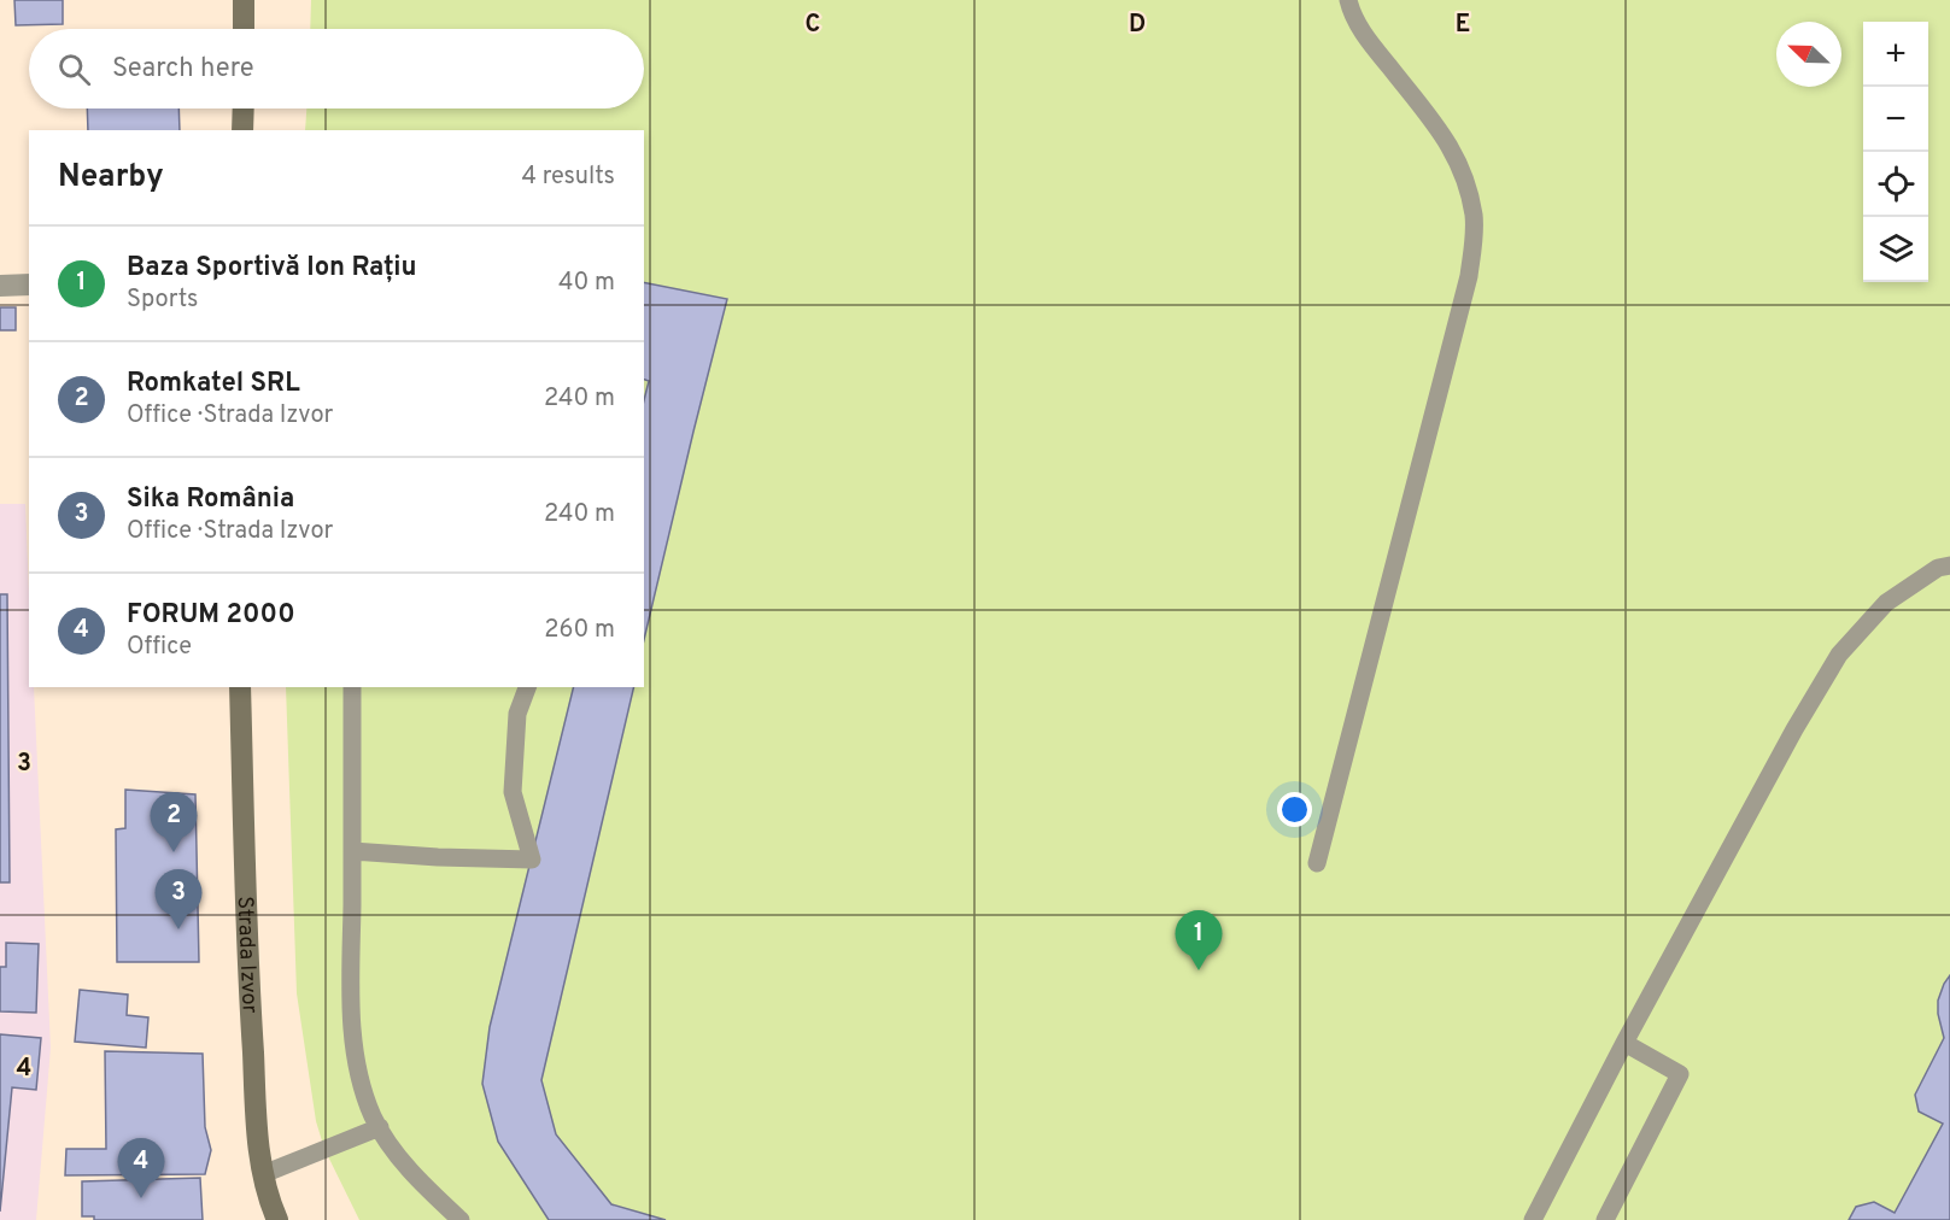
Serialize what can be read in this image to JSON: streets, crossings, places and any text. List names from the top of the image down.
{
  "streets": {
    "main road": ["Strada Izvor"]
  },
  "north": "top left",
  "page": {
    "map_buttons": ["+", "−"],
    "search": "Search here",
    "heading": ["Nearby", "4 results"],
    "list": [
      {
        "mark": "1",
        "name": "Baza Sportivă Ion Rațiu",
        "note": "Sports",
        "value": "40 m"
      },
      {
        "mark": "2",
        "name": "Romkatel SRL",
        "note": "Office · Strada Izvor",
        "value": "240 m"
      },
      {
        "mark": "3",
        "name": "Sika România",
        "note": "Office · Strada Izvor",
        "value": "240 m"
      },
      {
        "mark": "4",
        "name": "FORUM 2000",
        "note": "Office",
        "value": "260 m"
      }
    ],
    "pins": [
      "2",
      "3",
      "1",
      "4"
    ]
  },
  "grid": {
    "columns": ["C", "D", "E"],
    "rows": ["3", "4"]
  }
}
